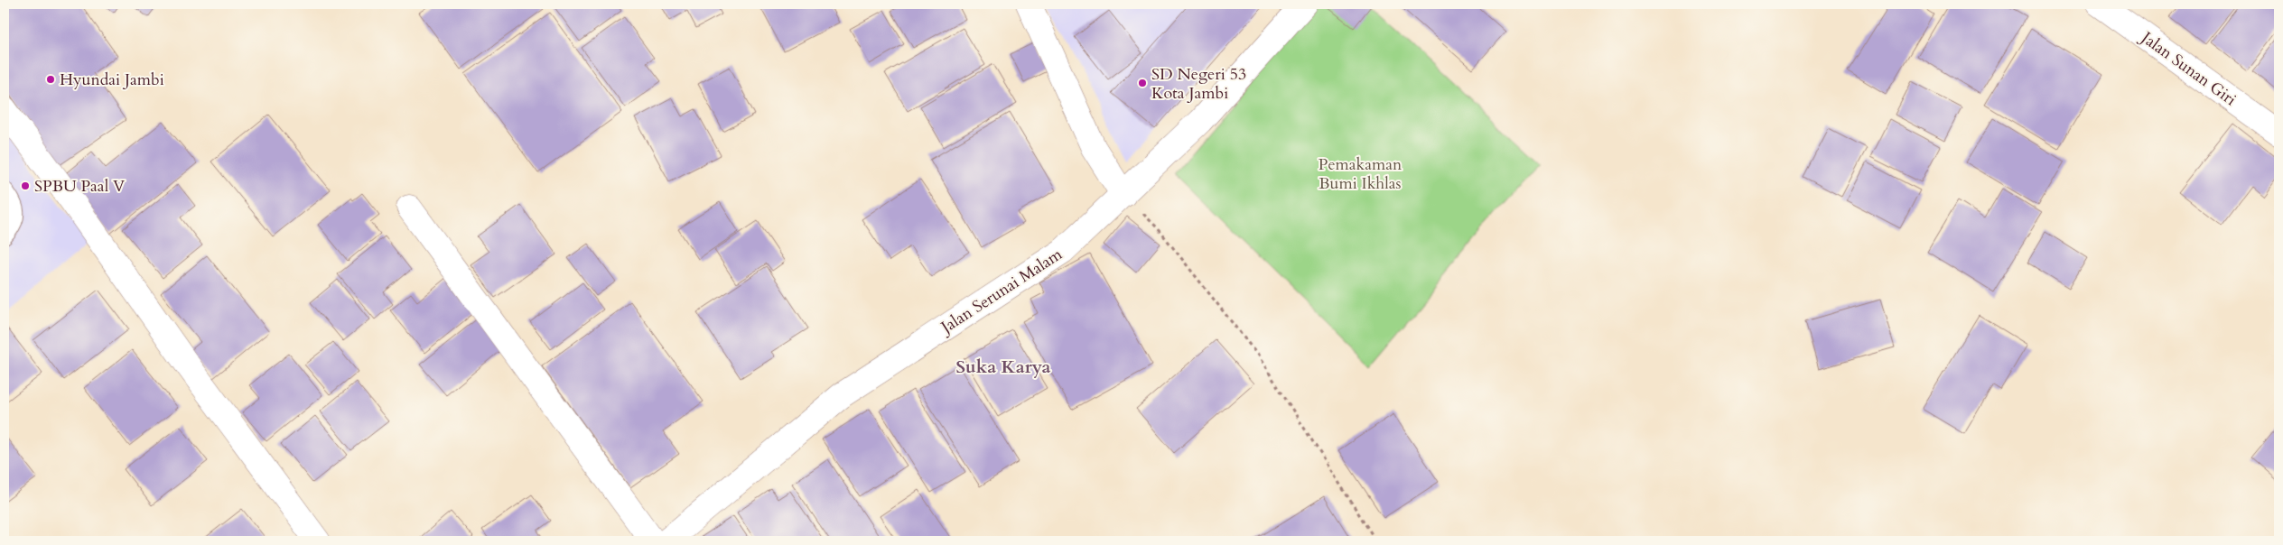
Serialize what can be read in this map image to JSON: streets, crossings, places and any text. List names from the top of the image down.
{
  "streets": {
    "street": ["Jalan Sunan Giri", "Jalan Serunai Malam"]
  },
  "districts": ["Suka Karya"],
  "parks": ["Pemakaman Bumi Ikhlas"],
  "places": ["Hyundai Jambi", "SD Negeri 53 Kota Jambi", "SPBU Paal V"]
}
